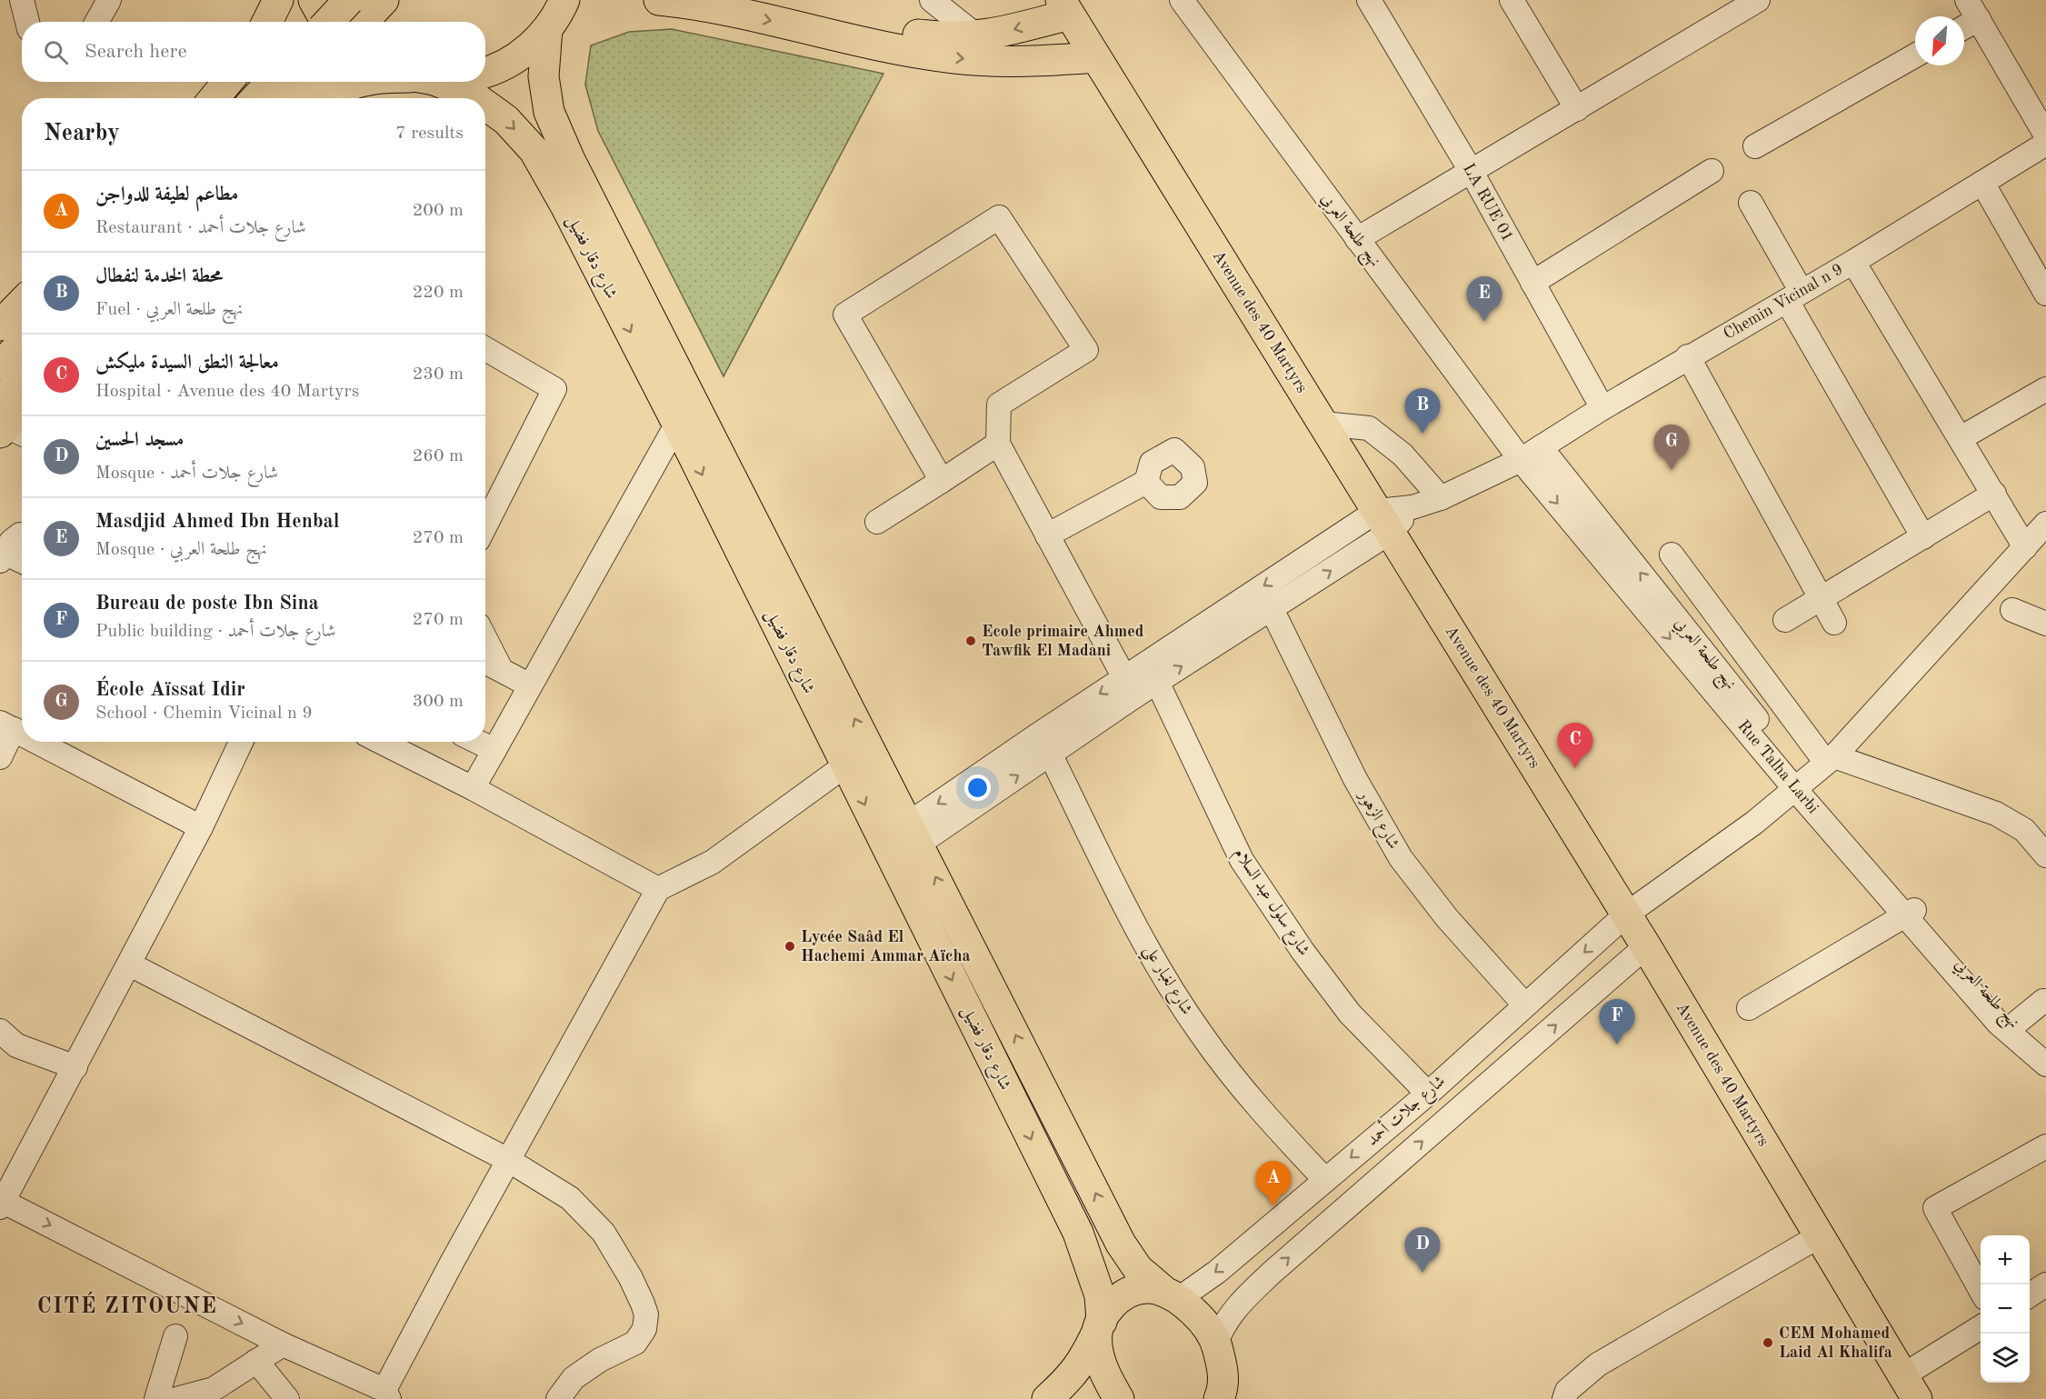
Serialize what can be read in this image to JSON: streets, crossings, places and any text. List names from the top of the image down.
{
  "streets": {
    "main road": ["شارع دقار فضيل", "Avenue des 40 Martyrs"],
    "street": [
      "LA RUE 01",
      "نهج طلحة العربي",
      "Chemin Vicinal n 9",
      "Rue Talha Larbi",
      "شارع الزهور",
      "شارع سلول عبد السلام",
      "شارع لغبار علي",
      "شارع جلات أحمد"
    ]
  },
  "crossings": [
    ["LA RUE 01", "Chemin Vicinal n 9"],
    ["نهج طلحة العربي", "Chemin Vicinal n 9"],
    ["نهج طلحة العربي", "Rue Talha Larbi"],
    ["نهج طلحة العربي", "شارع جلات أحمد"],
    ["شارع دقار فضيل", "شارع جلات أحمد"],
    ["Chemin Vicinal n 9", "Avenue des 40 Martyrs"],
    ["Chemin Vicinal n 9", "Rue Talha Larbi"],
    ["Avenue des 40 Martyrs", "شارع جلات أحمد"],
    ["Rue Talha Larbi", "شارع جلات أحمد"],
    ["شارع الزهور", "شارع جلات أحمد"],
    ["شارع سلول عبد السلام", "شارع جلات أحمد"],
    ["شارع لغبار علي", "شارع جلات أحمد"]
  ],
  "districts": ["CITÉ ZITOUNE"],
  "places": ["Ecole primaire Ahmed Tawfik El Madani", "Lycée Saâd El Hachemi Ammar Aïcha", "CEM Mohamed Laid Al Khalifa"],
  "north": "bottom left",
  "page": {
    "search": "Search here",
    "heading": ["Nearby", "7 results"],
    "list": [
      {
        "mark": "A",
        "name": "مطاعم لطيفة للدواجن",
        "note": "Restaurant · شارع جلات أحمد",
        "value": "200 m"
      },
      {
        "mark": "B",
        "name": "محطة الخدمة لنفطال",
        "note": "Fuel · نهج طلحة العربي",
        "value": "220 m"
      },
      {
        "mark": "C",
        "name": "معالجة النطق السيدة مليكش",
        "note": "Hospital · Avenue des 40 Martyrs",
        "value": "230 m"
      },
      {
        "mark": "D",
        "name": "مسجد الحسين",
        "note": "Mosque · شارع جلات أحمد",
        "value": "260 m"
      },
      {
        "mark": "E",
        "name": "Masdjid Ahmed Ibn Henbal",
        "note": "Mosque · نهج طلحة العربي",
        "value": "270 m"
      },
      {
        "mark": "F",
        "name": "Bureau de poste Ibn Sina",
        "note": "Public building · شارع جلات أحمد",
        "value": "270 m"
      },
      {
        "mark": "G",
        "name": "École Aïssat Idir",
        "note": "School · Chemin Vicinal n 9",
        "value": "300 m"
      }
    ],
    "pins": [
      "E",
      "B",
      "G",
      "C",
      "F",
      "A",
      "D"
    ],
    "map_buttons": ["+", "−"]
  }
}
